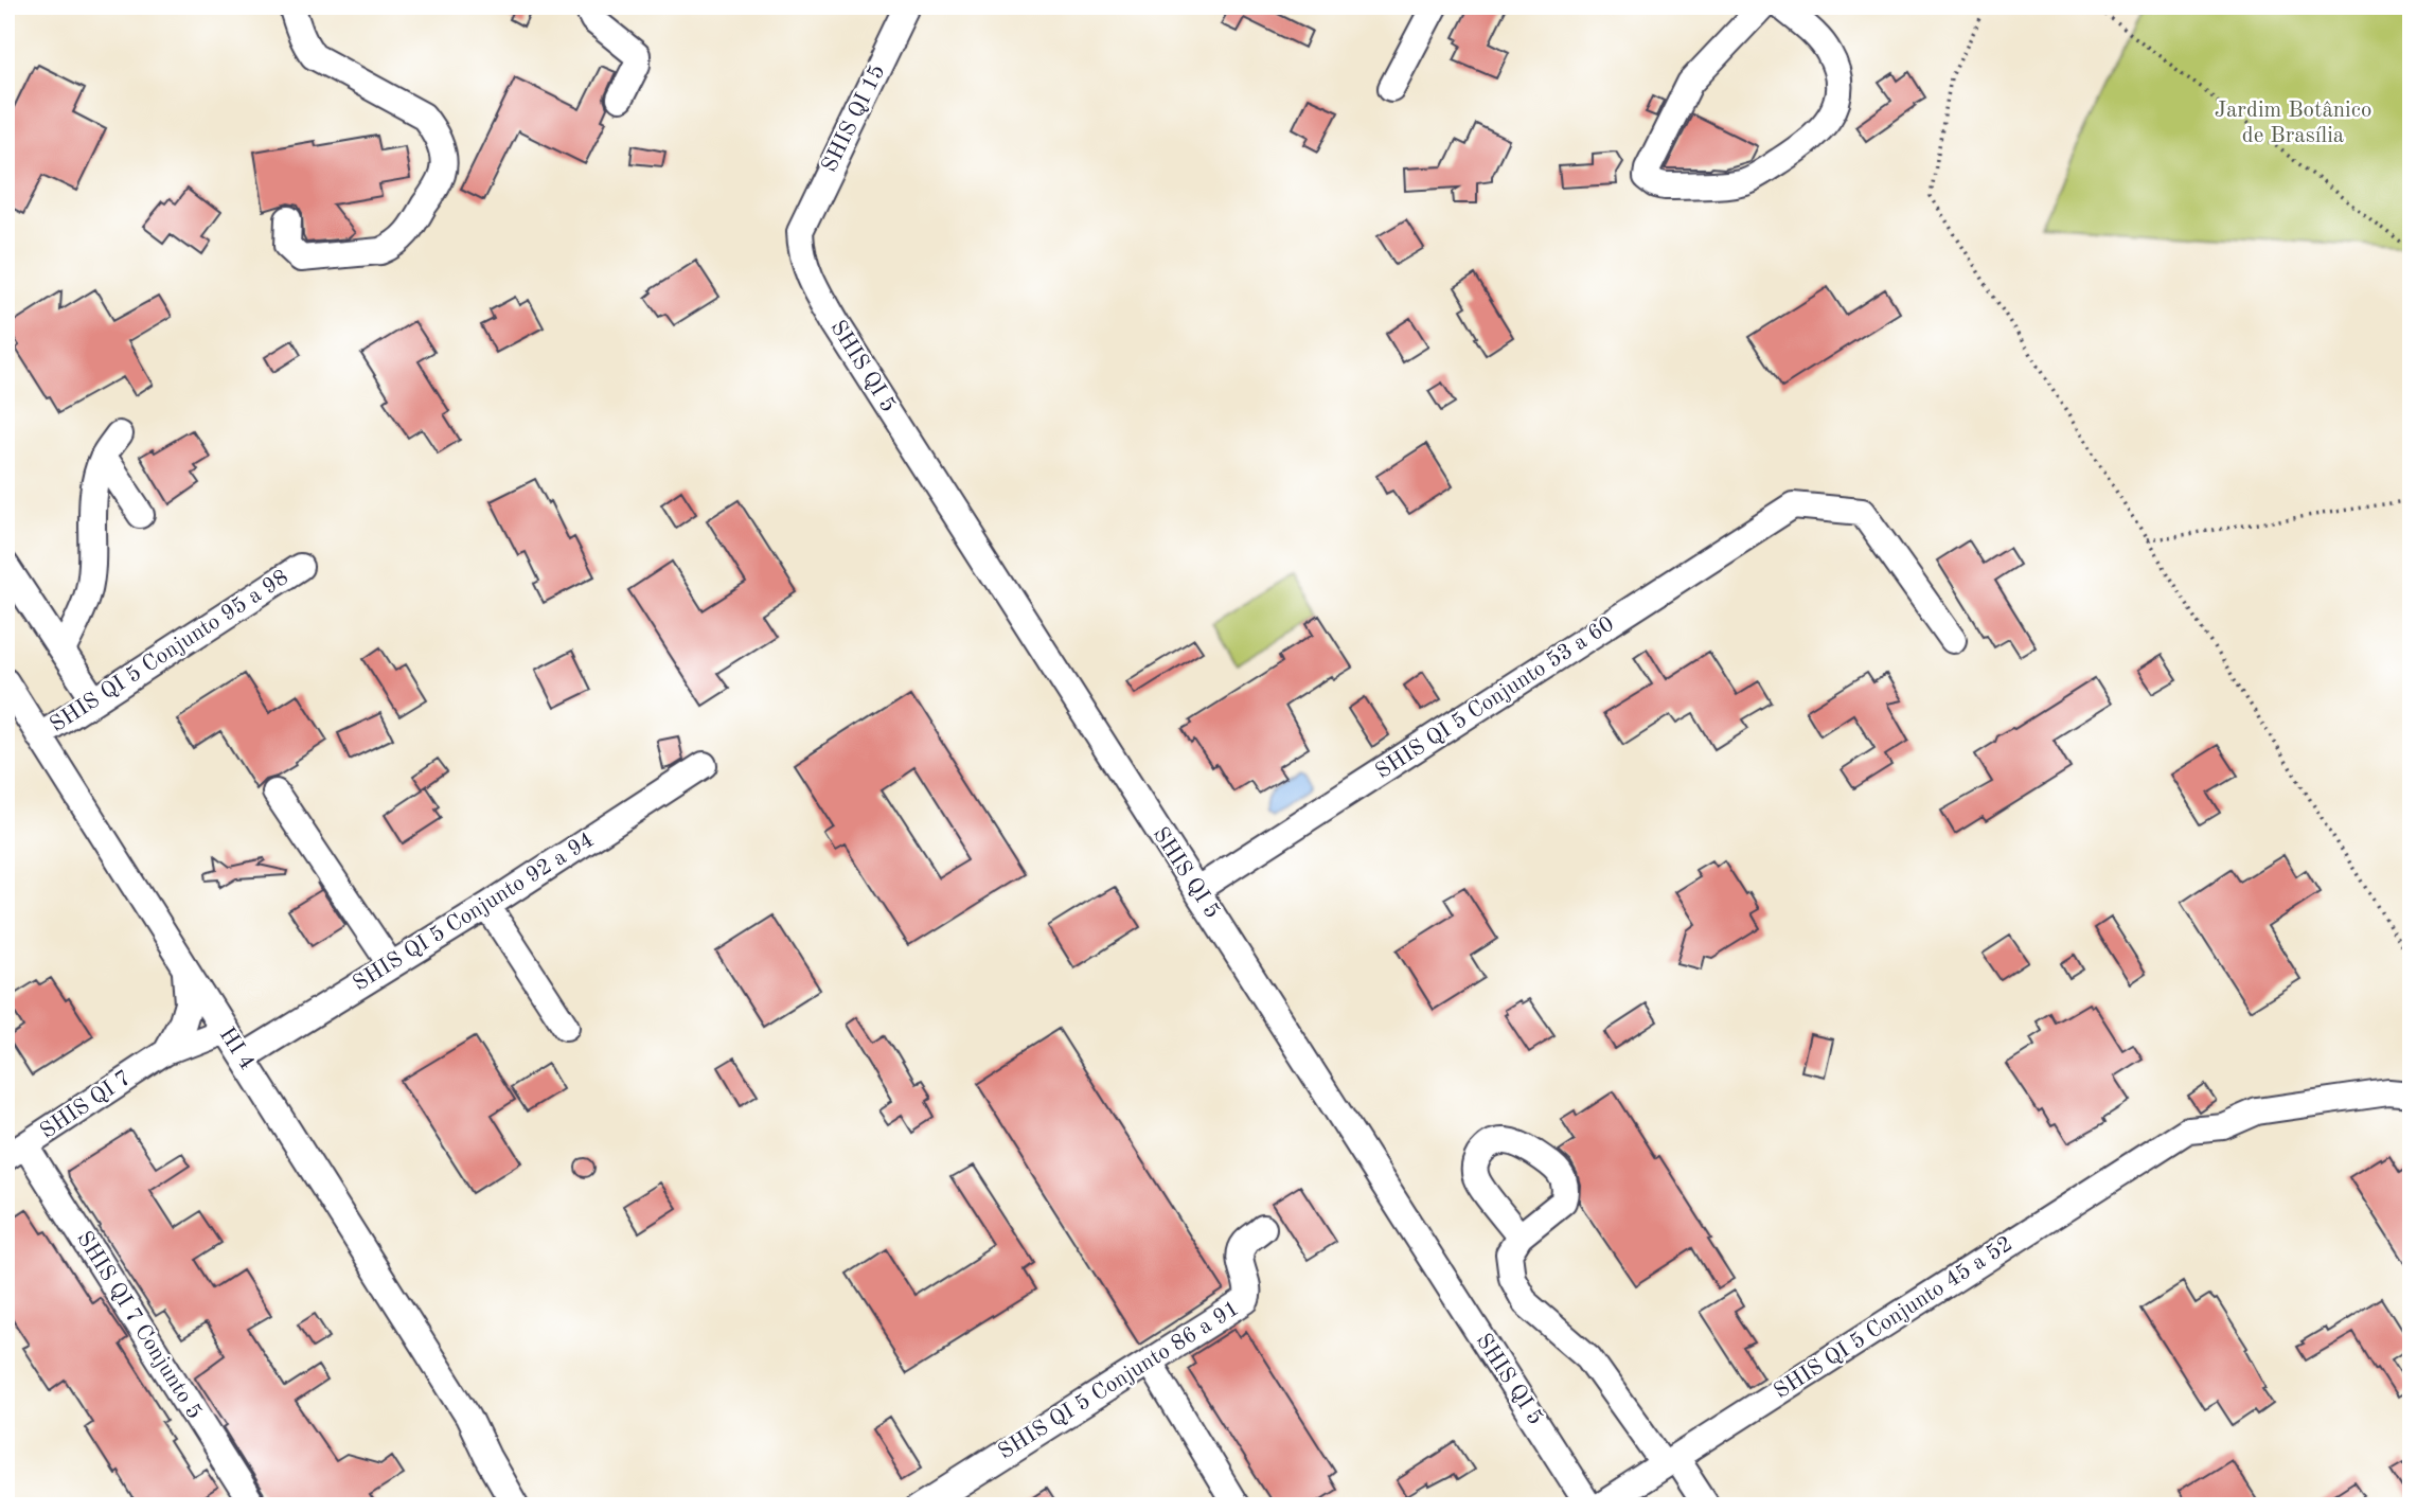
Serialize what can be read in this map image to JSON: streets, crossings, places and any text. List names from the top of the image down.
{
  "streets": {
    "street": [
      "SHIS QI 15",
      "SHIS QI 5",
      "SHIS QI 5 Conjunto 95 a 98",
      "SHIS QI 5 Conjunto 53 a 60",
      "SHIS QI 5 Conjunto 92 a 94",
      "HI 4",
      "SHIS QI 7",
      "SHIS QI 5 Conjunto 45 a 52",
      "SHIS QI 7 Conjunto 5",
      "SHIS QI 5 Conjunto 86 a 91"
    ]
  },
  "crossings": [
    ["SHIS QI 15", "SHIS QI 5"],
    ["SHIS QI 5", "SHIS QI 5 Conjunto 53 a 60"],
    ["SHIS QI 5 Conjunto 95 a 98", "HI 4"],
    ["SHIS QI 5 Conjunto 92 a 94", "HI 4"],
    ["HI 4", "SHIS QI 7"],
    ["SHIS QI 7", "SHIS QI 7 Conjunto 5"]
  ],
  "parks": ["Jardim Botânico de Brasília"]
}
